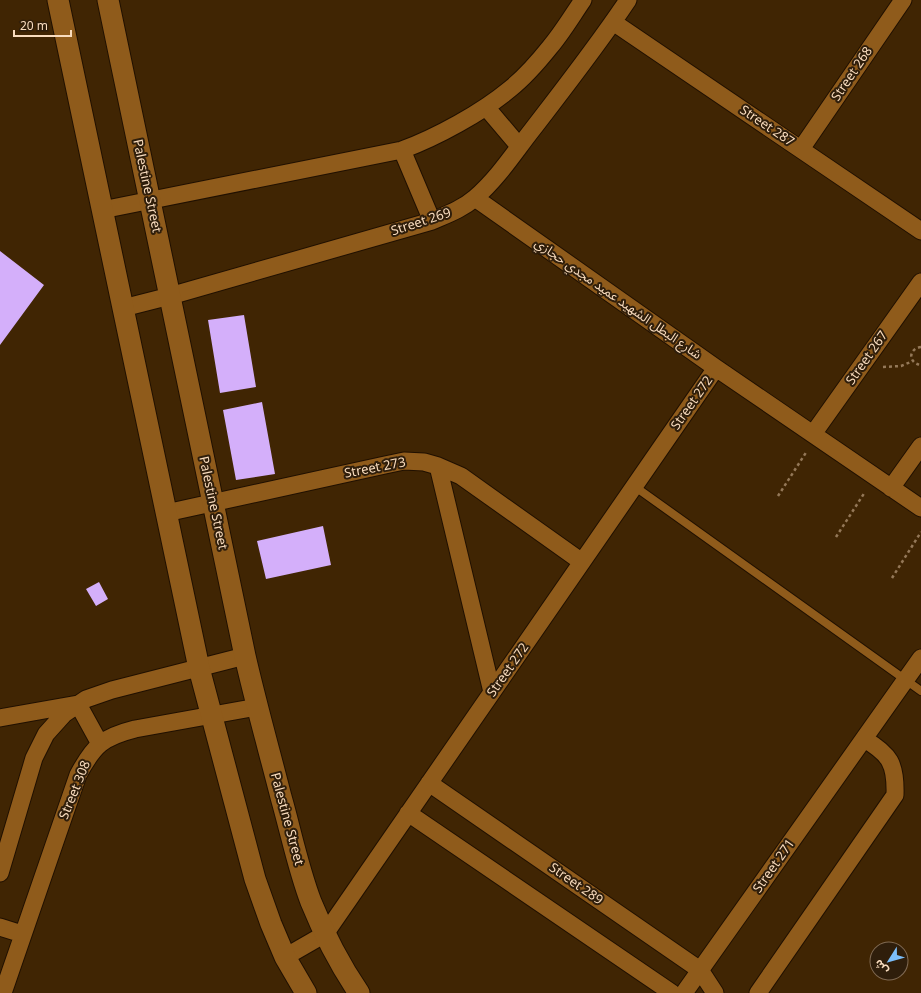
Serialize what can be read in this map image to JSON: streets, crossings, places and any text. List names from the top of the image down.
{
  "streets": {
    "street": [
      "Street 268",
      "Street 287",
      "Palestine Street",
      "Street 269",
      "شارع البطل الشهيد عميد مجدي حجازي",
      "Street 267",
      "Street 272",
      "Street 273",
      "Street 308",
      "Street 271",
      "Street 289"
    ]
  },
  "crossings": [
    ["Street 268", "Street 287"],
    ["Street 287", "Street 269"],
    ["Palestine Street", "Street 269"],
    ["Palestine Street", "Street 272"],
    ["Palestine Street", "Street 273"],
    ["Palestine Street", "Street 308"],
    ["Street 269", "شارع البطل الشهيد عميد مجدي حجازي"],
    ["شارع البطل الشهيد عميد مجدي حجازي", "Street 267"],
    ["شارع البطل الشهيد عميد مجدي حجازي", "Street 272"],
    ["Street 272", "Street 273"],
    ["Street 272", "Street 289"],
    ["Street 271", "Street 289"]
  ],
  "scale_bar": "20 m",
  "north": "bottom left"
}
